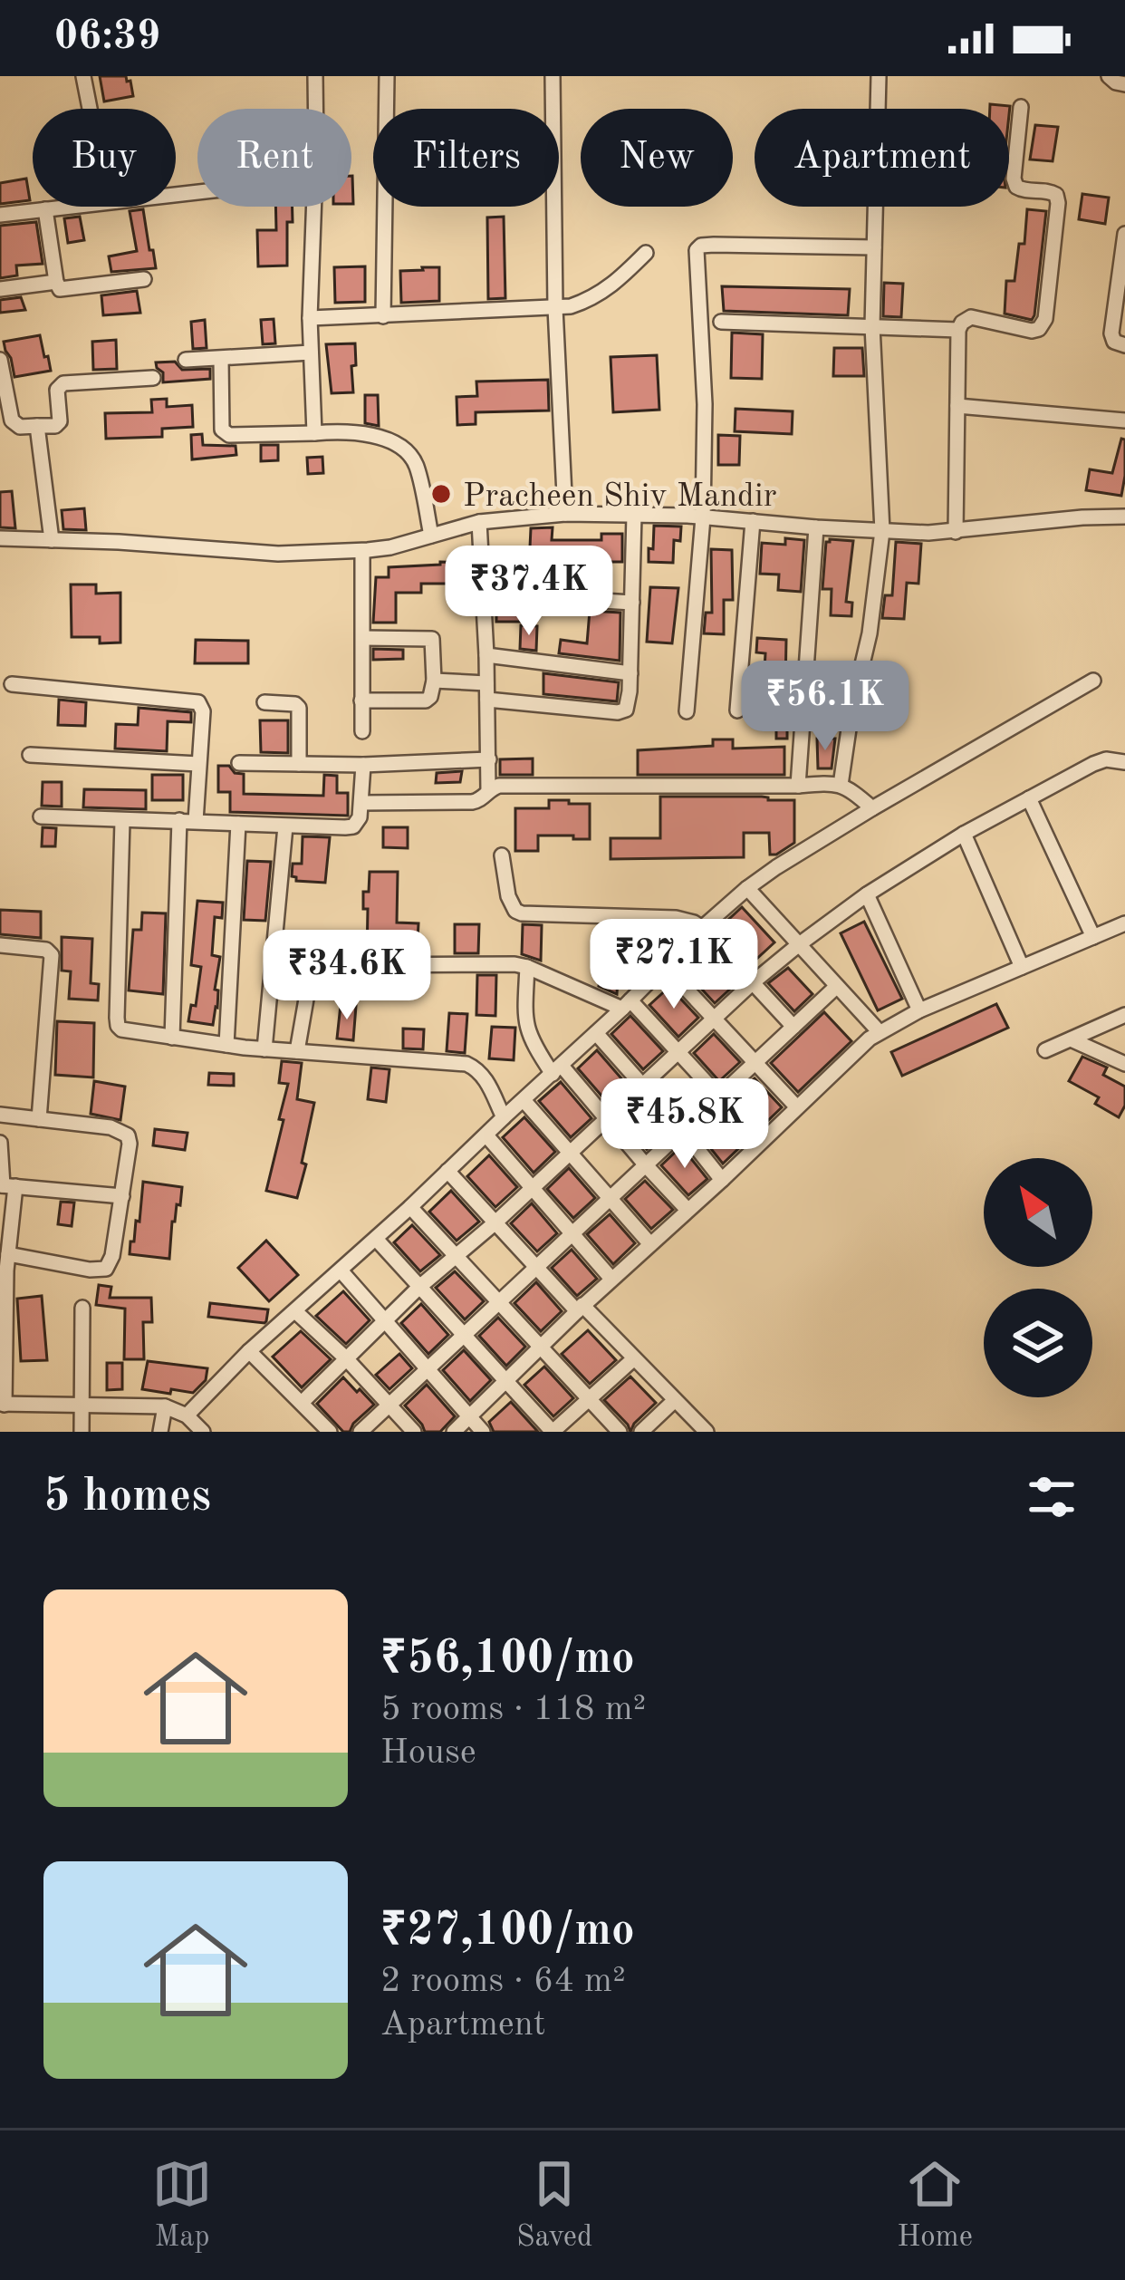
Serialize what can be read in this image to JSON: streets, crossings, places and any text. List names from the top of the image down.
{
  "places": ["Pracheen Shiv Mandir"],
  "north": "top left",
  "page": {
    "status": "06:39",
    "chip": [
      "Buy",
      "Rent",
      "Filters",
      "New",
      "Apartment"
    ],
    "price": [
      "₹37.4K",
      "₹56.1K",
      "₹27.1K",
      "₹34.6K",
      "₹45.8K"
    ],
    "heading": "5 homes",
    "list": [
      {
        "name": "₹56,100/mo",
        "note": "5 rooms · 118 m² · House"
      },
      {
        "name": "₹27,100/mo",
        "note": "2 rooms · 64 m² · Apartment"
      }
    ],
    "tabs": ["Map", "Saved", "Home"]
  }
}
